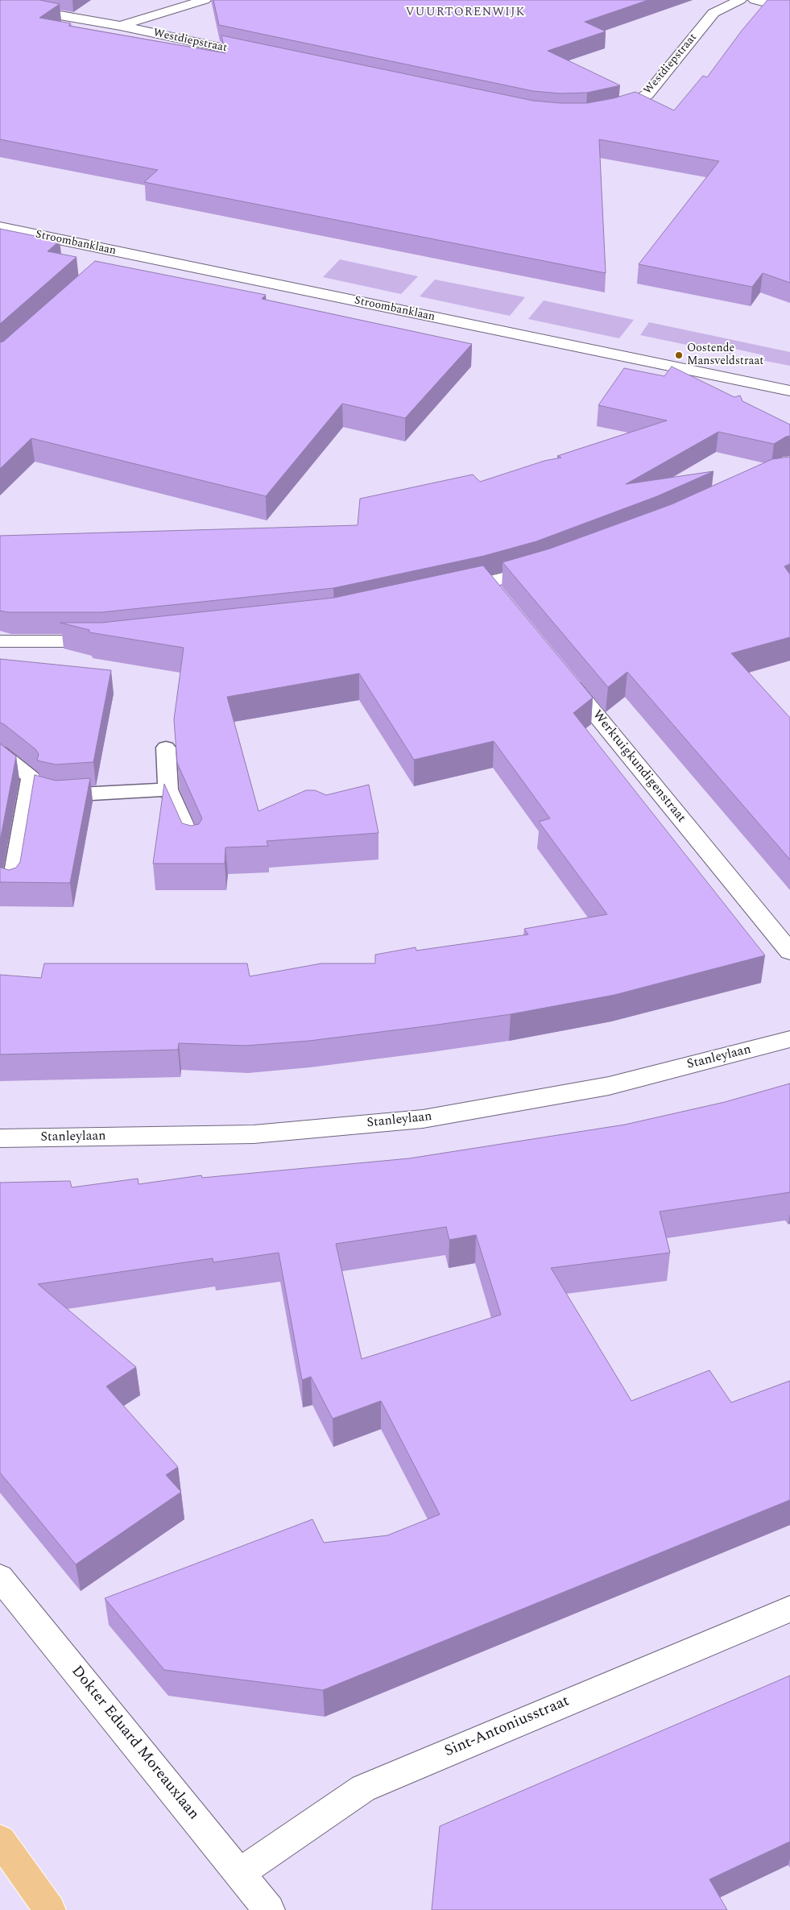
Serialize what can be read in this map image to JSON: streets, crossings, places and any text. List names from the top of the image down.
{
  "streets": {
    "street": [
      "Westdiepstraat",
      "Stroombanklaan",
      "Werktuigkundigenstraat",
      "Stanleylaan",
      "Sint-Antoniusstraat",
      "Dokter Eduard Moreauxlaan"
    ]
  },
  "crossings": [
    ["Sint-Antoniusstraat", "Dokter Eduard Moreauxlaan"]
  ],
  "districts": ["VUURTORENWIJK"],
  "places": ["Oostende Mansveldstraat"]
}
